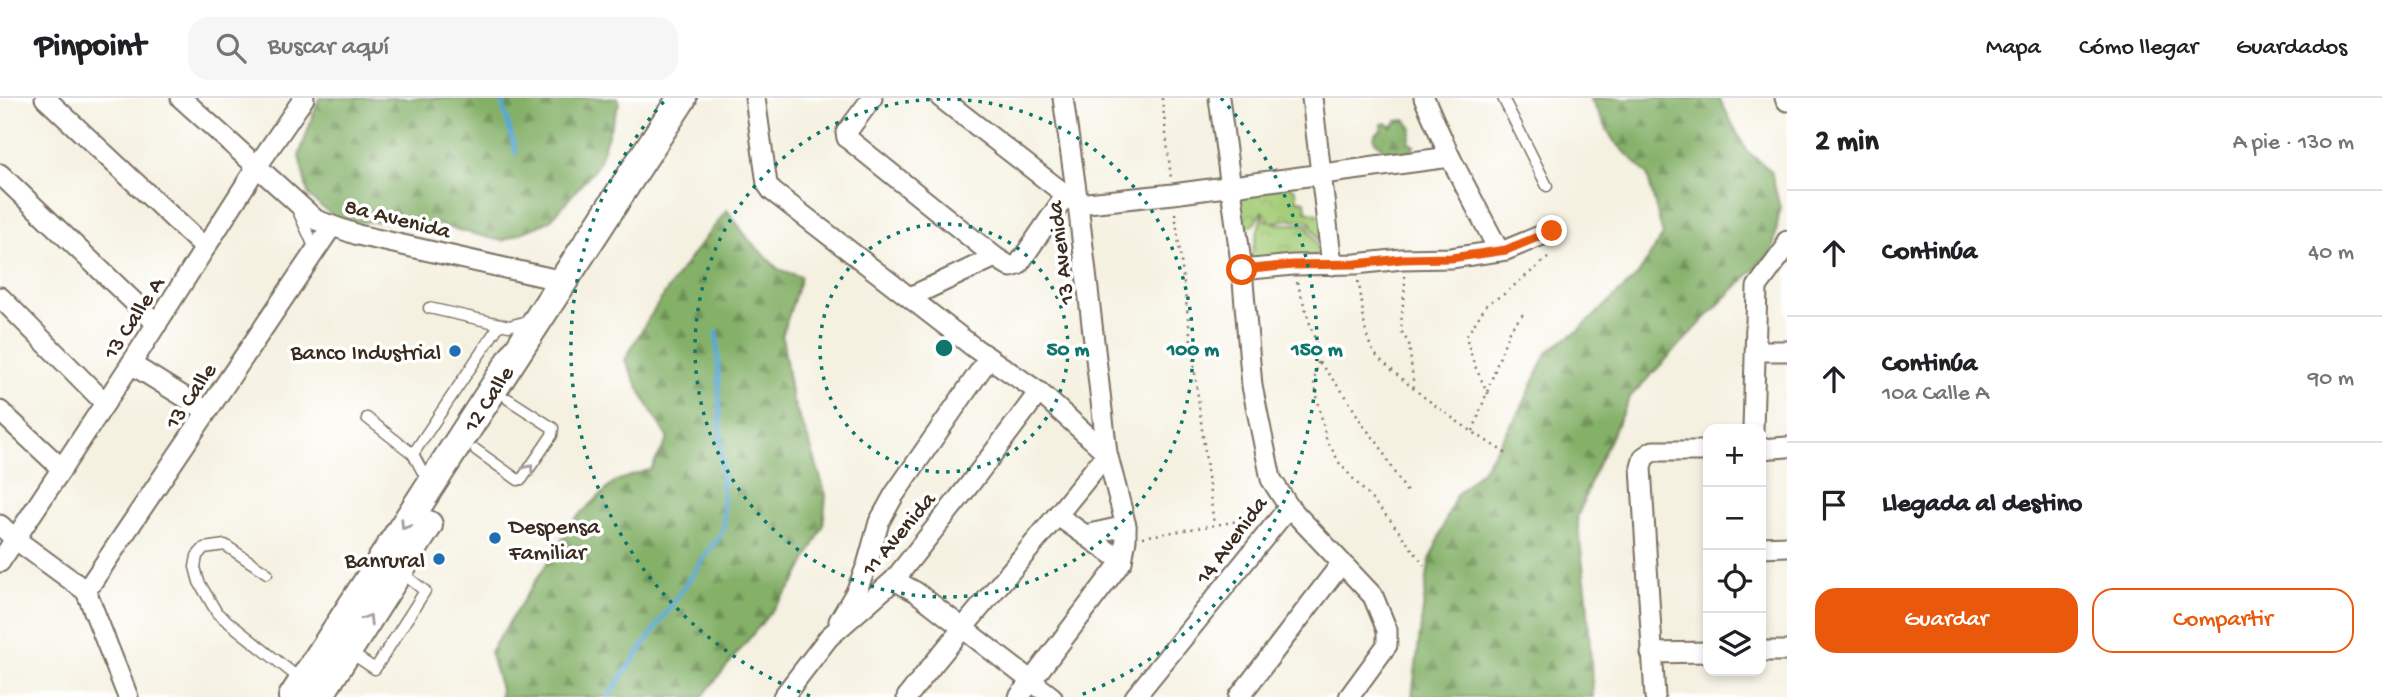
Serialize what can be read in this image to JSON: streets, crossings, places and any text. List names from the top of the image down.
{
  "streets": {
    "main road": ["12 Calle"],
    "street": [
      "8a Avenida",
      "13 Avenida",
      "13 Calle A",
      "13 Calle",
      "11 Avenida",
      "14 Avenida"
    ]
  },
  "crossings": [
    ["8a Avenida", "13 Calle A"],
    ["8a Avenida", "13 Calle"],
    ["8a Avenida", "12 Calle"]
  ],
  "places": ["Banco Industrial", "Despensa Familiar", "Banrural"],
  "page": {
    "header": "Pinpoint",
    "search": "Buscar aquí",
    "nav": ["Mapa", "Cómo llegar", "Guardados"],
    "heading": ["2 min", "A pie · 130 m"],
    "list": [
      ["Continúa", "40 m"],
      ["Continúa", "10a Calle A", "90 m"],
      "Llegada al destino"
    ],
    "map_buttons": ["+", "−"],
    "buttons": ["Guardar", "Compartir"]
  },
  "rings": ["50 m", "100 m", "150 m"]
}
